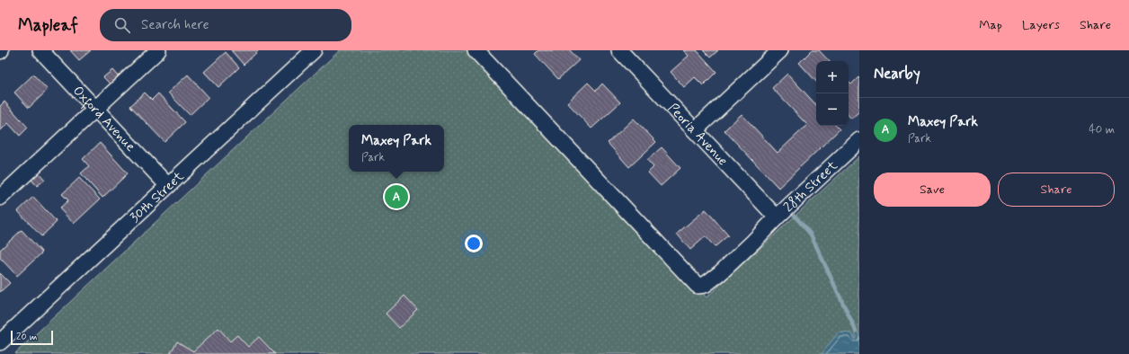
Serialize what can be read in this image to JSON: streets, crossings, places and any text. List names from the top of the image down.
{
  "streets": {
    "street": [
      "Oxford Avenue",
      "Peoria Avenue",
      "28th Street",
      "30th Street"
    ]
  },
  "crossings": [
    ["Oxford Avenue", "30th Street"],
    ["Peoria Avenue", "28th Street"]
  ],
  "scale_bar": "20 m",
  "page": {
    "header": "Mapleaf",
    "search": "Search here",
    "nav": ["Map", "Layers", "Share"],
    "heading": "Nearby",
    "map_buttons": ["+", "−"],
    "list": [
      {
        "mark": "A",
        "name": "Maxey Park",
        "note": "Park",
        "value": "40 m"
      }
    ],
    "popup": ["Maxey Park", "Park"],
    "buttons": ["Save", "Share"],
    "pins": "A",
    "scale": "20 m"
  }
}
